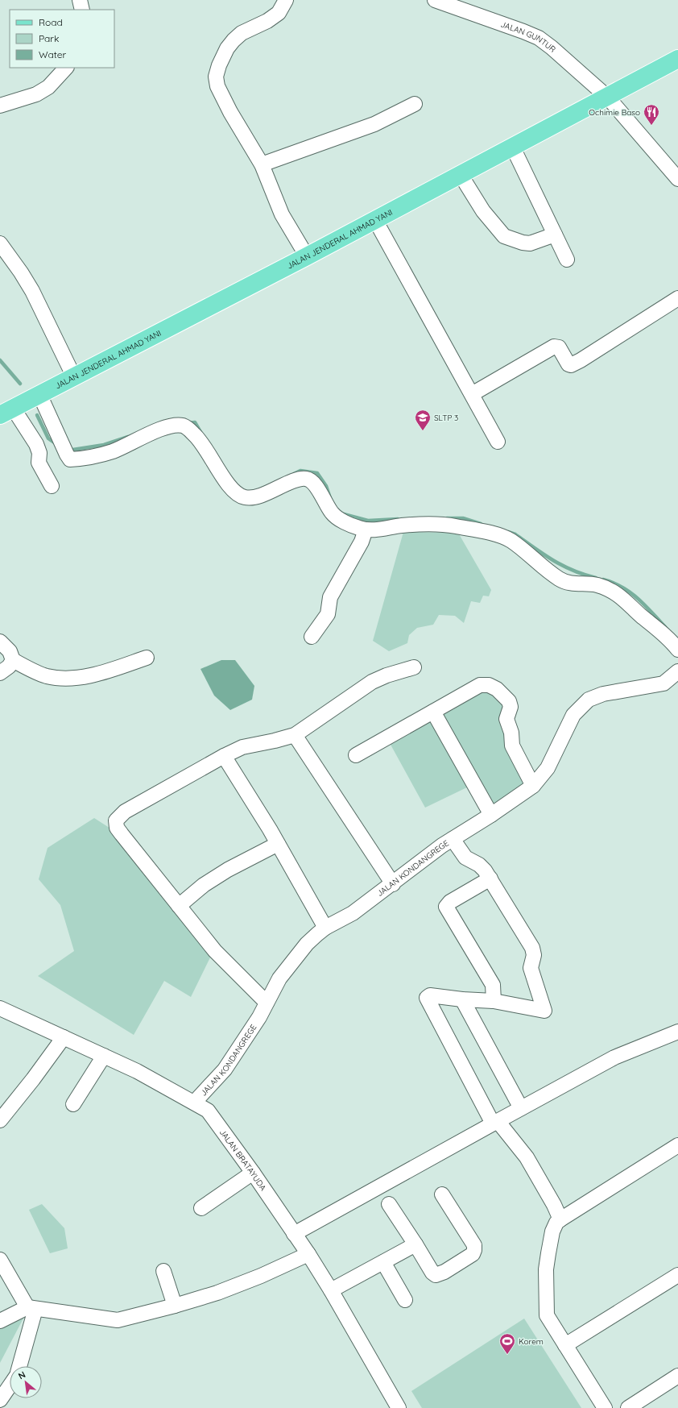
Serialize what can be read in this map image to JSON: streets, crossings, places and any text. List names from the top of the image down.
{
  "streets": {
    "main road": ["JALAN JENDERAL AHMAD YANI"],
    "street": ["JALAN GUNTUR", "JALAN KONDANGREGE", "JALAN BRATAYUDA"]
  },
  "crossings": [
    ["JALAN GUNTUR", "JALAN JENDERAL AHMAD YANI"],
    ["JALAN KONDANGREGE", "JALAN BRATAYUDA"]
  ],
  "places": {
    "restaurant": ["Ochimie Baso"],
    "school or university": ["SLTP 3"],
    "sports": ["Korem"]
  },
  "legend": ["Road", "Park", "Water"],
  "north": "top left"
}
